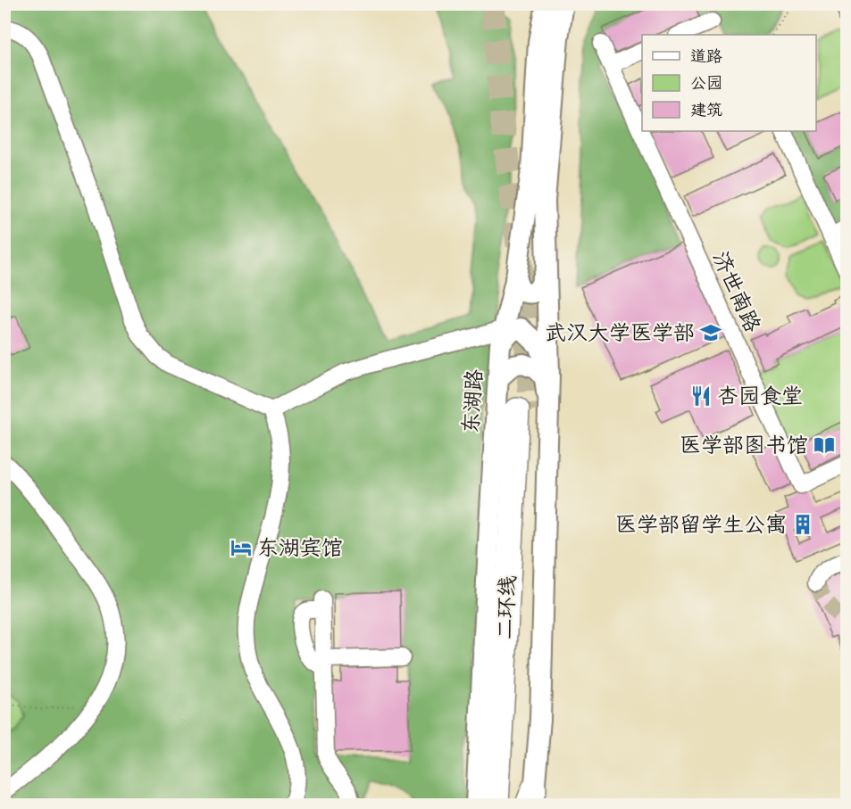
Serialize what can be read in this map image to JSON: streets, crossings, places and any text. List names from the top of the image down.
{
  "streets": {
    "highway": ["二环线"],
    "main road": ["东湖路"],
    "street": ["济世南路"]
  },
  "places": {
    "school or university": ["武汉大学医学部"],
    "restaurant": ["杏园食堂"],
    "library": ["医学部图书馆"],
    "building": ["医学部留学生公寓"],
    "hotel": ["东湖宾馆"]
  },
  "legend": ["道路", "公园", "建筑"]
}
